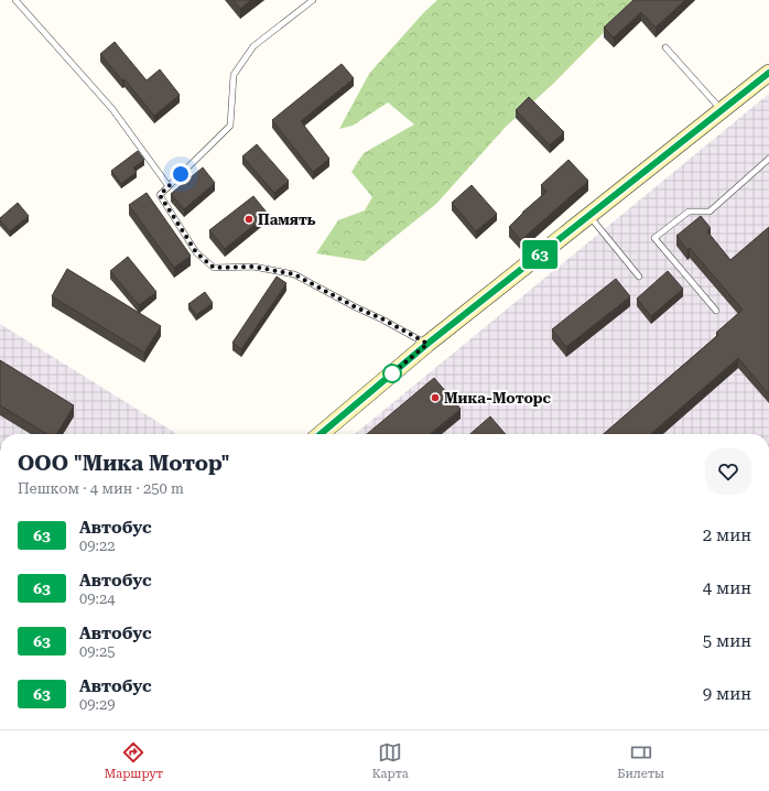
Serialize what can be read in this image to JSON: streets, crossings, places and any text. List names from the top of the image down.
{
  "places": ["Память", "Мика-Моторс"],
  "lines": ["bus line 63"],
  "page": {
    "on_map": "63",
    "heading": ["ООО \"Мика Мотор\"", "Пешком · 4 мин · 250 m"],
    "list": [
      {
        "mark": "63",
        "name": "Автобус",
        "note": "09:22",
        "value": "2 мин"
      },
      {
        "mark": "63",
        "name": "Автобус",
        "note": "09:24",
        "value": "4 мин"
      },
      {
        "mark": "63",
        "name": "Автобус",
        "note": "09:25",
        "value": "5 мин"
      },
      {
        "mark": "63",
        "name": "Автобус",
        "note": "09:29",
        "value": "9 мин"
      }
    ],
    "tabs": ["Маршрут", "Карта", "Билеты"]
  }
}
